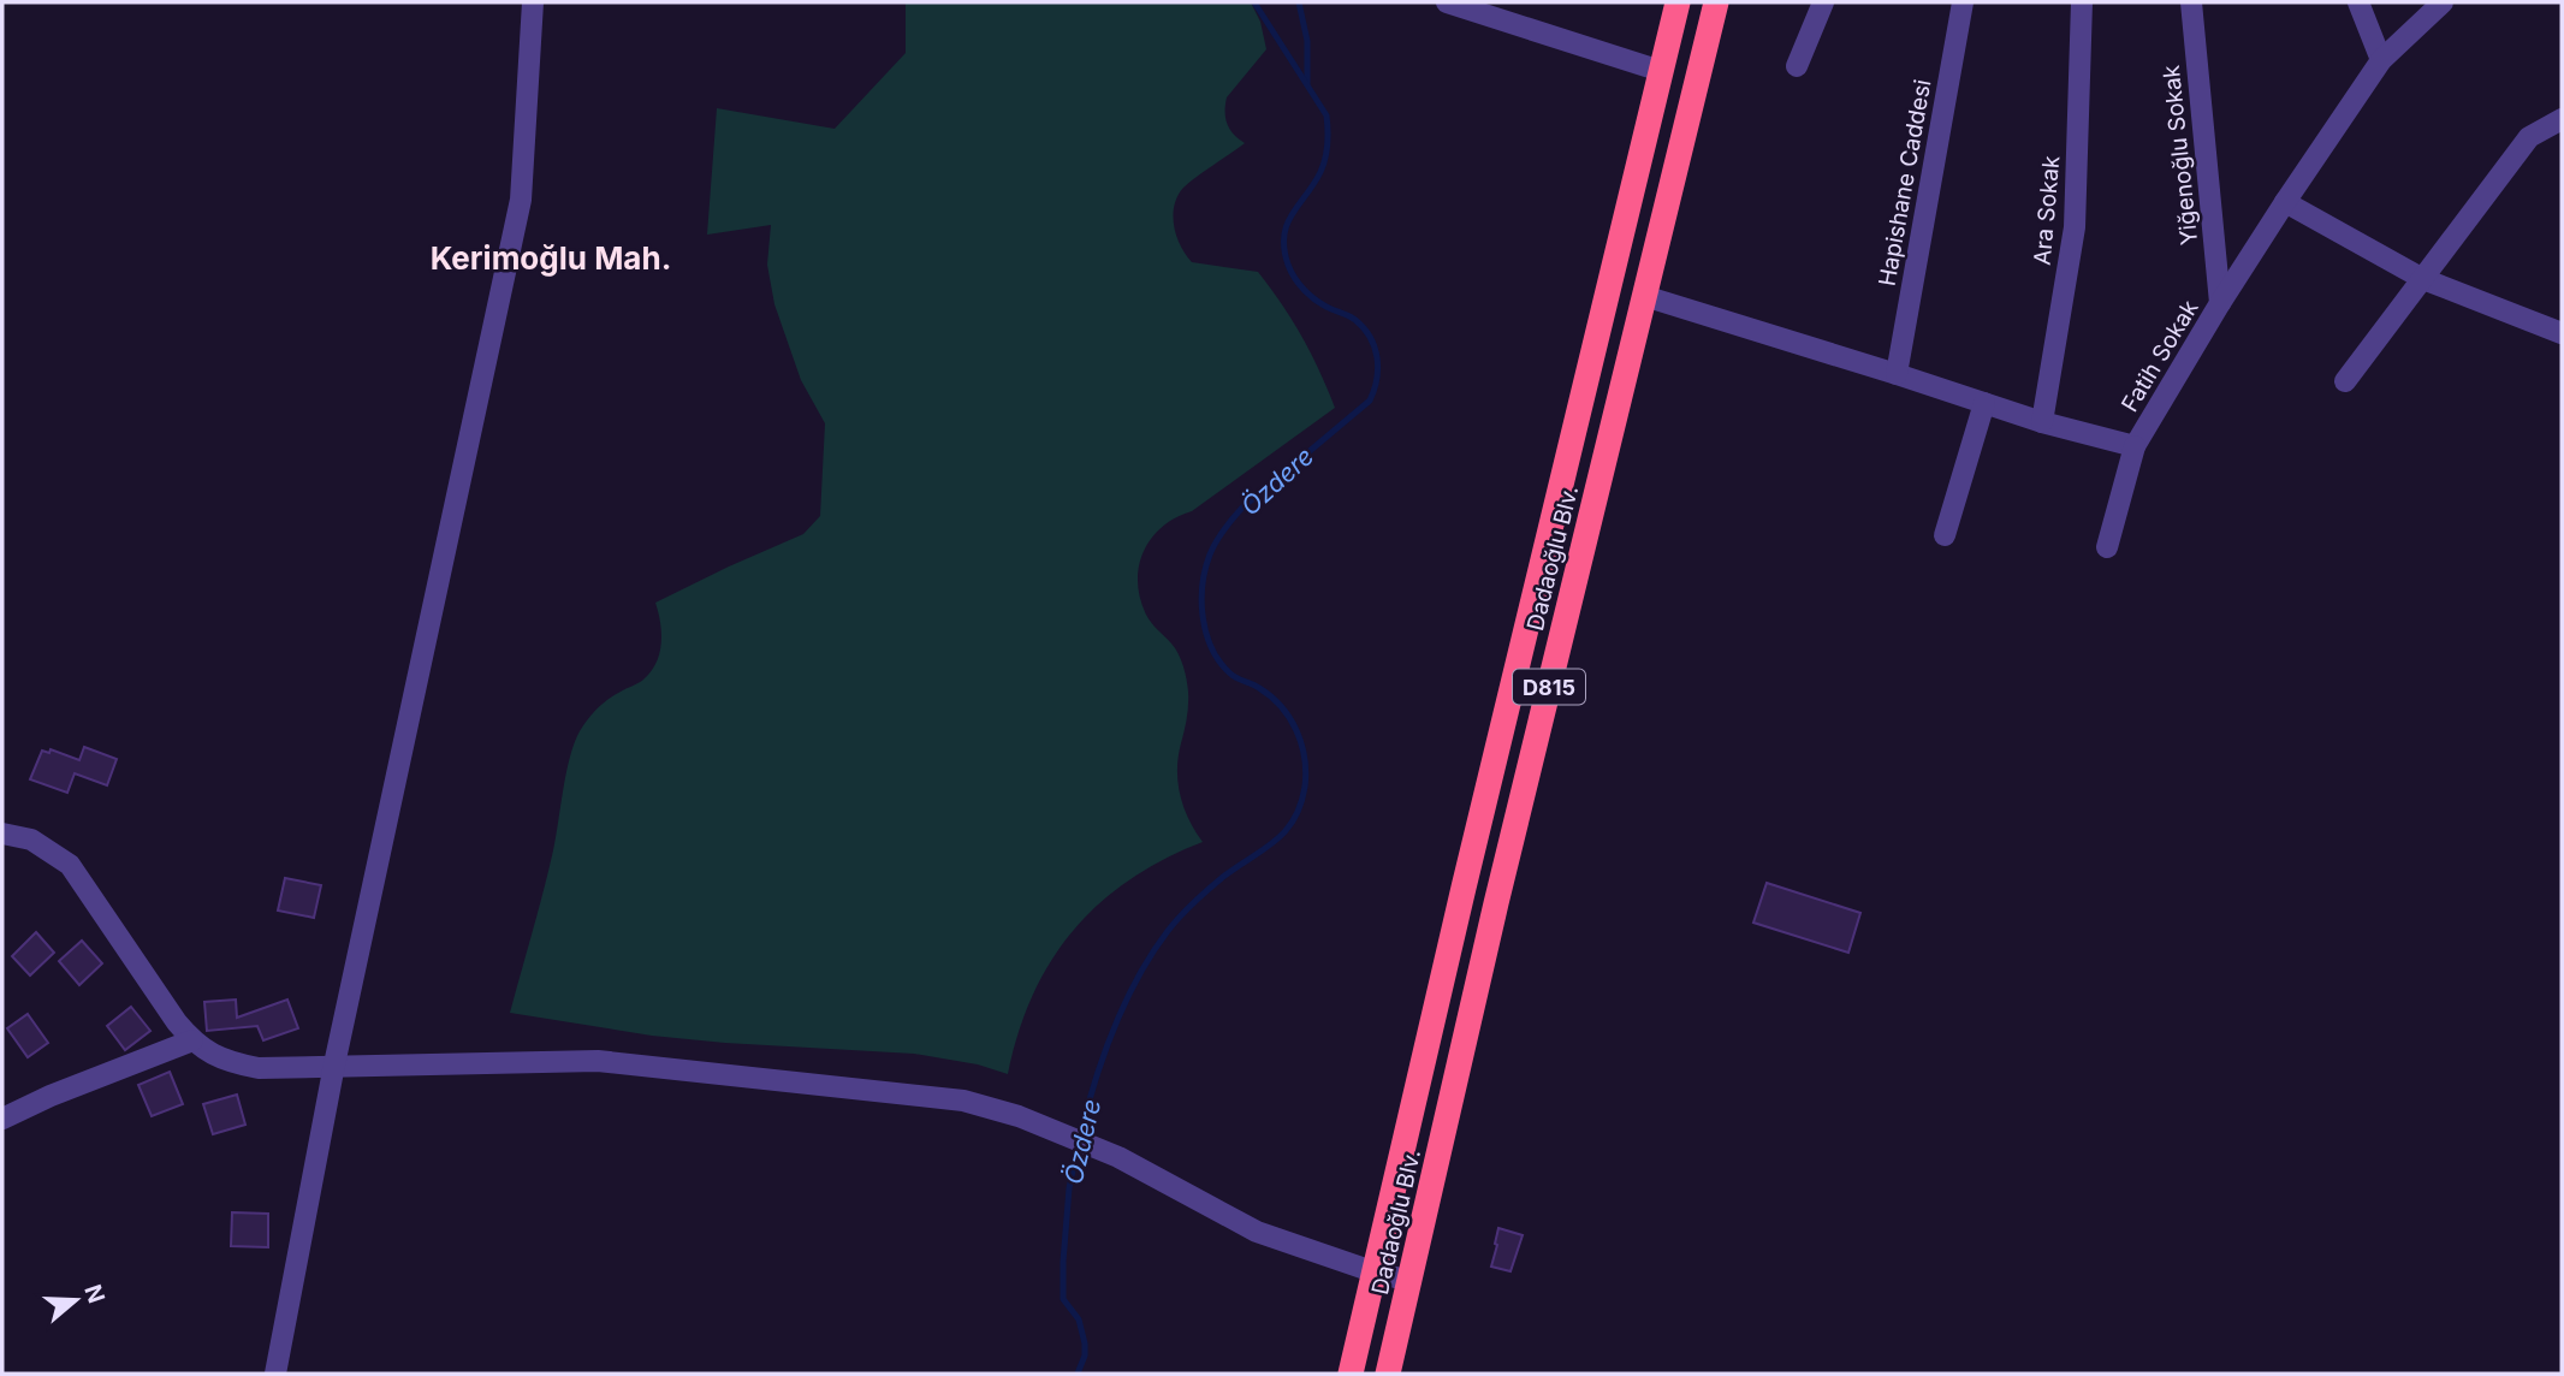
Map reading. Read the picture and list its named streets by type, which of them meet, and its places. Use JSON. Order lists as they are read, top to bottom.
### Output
{
  "streets": {
    "highway": ["Dadaoğlu Blv.", "D815"],
    "street": [
      "Yiğenoğlu Sokak",
      "Hapishane Caddesi",
      "Ara Sokak",
      "Fatih Sokak"
    ]
  },
  "crossings": [
    ["Yiğenoğlu Sokak", "Fatih Sokak"],
    ["Hapishane Caddesi", "Fatih Sokak"],
    ["Ara Sokak", "Fatih Sokak"],
    ["Fatih Sokak", "Dadaoğlu Blv."]
  ],
  "districts": ["Kerimoğlu Mah."],
  "water": ["Özdere"],
  "north": "right"
}
